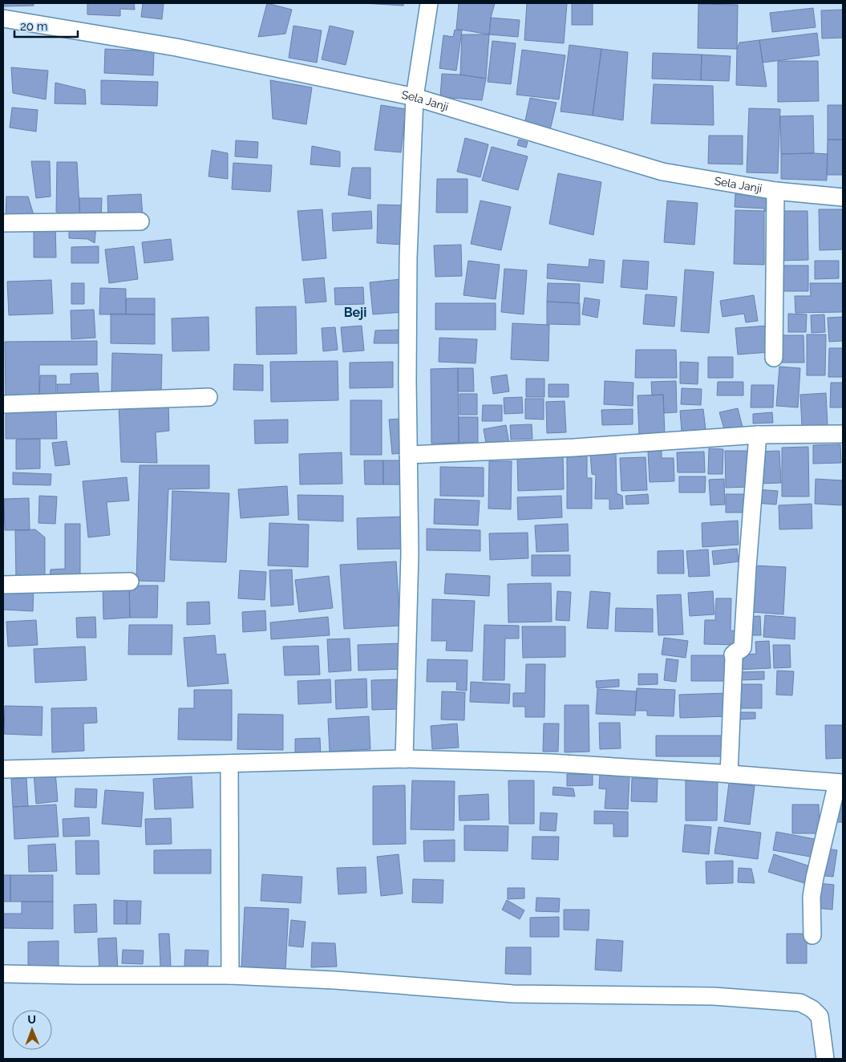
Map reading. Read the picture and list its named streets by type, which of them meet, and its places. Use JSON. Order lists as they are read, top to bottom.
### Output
{
  "streets": {
    "street": ["Sela Janji"]
  },
  "districts": ["Beji"],
  "scale_bar": "20 m",
  "north": "top"
}
